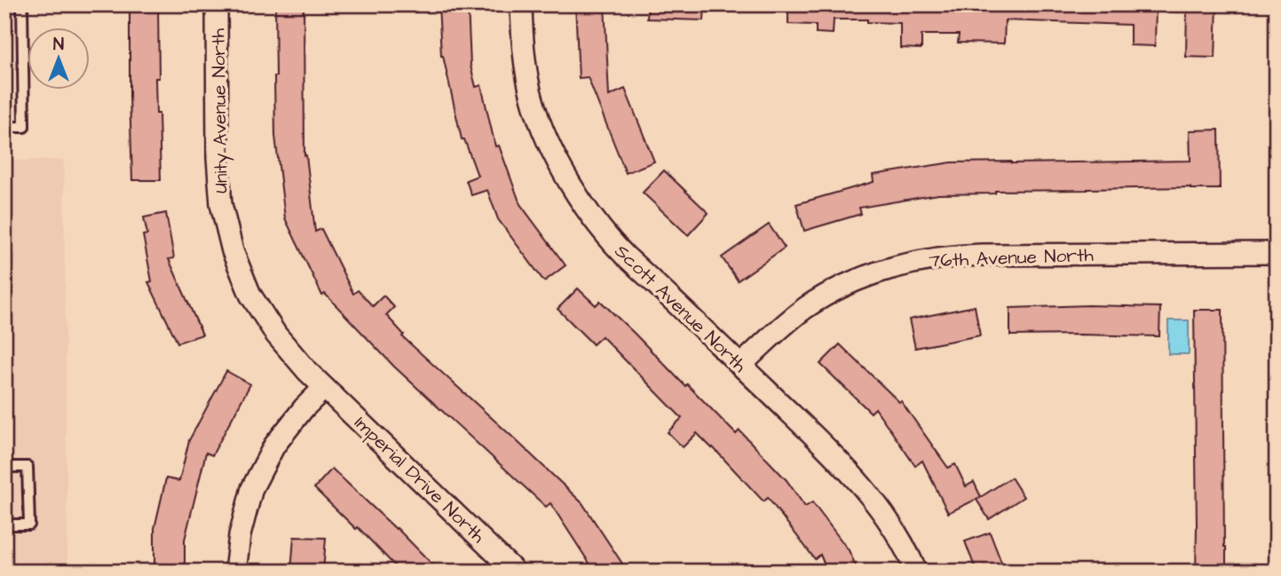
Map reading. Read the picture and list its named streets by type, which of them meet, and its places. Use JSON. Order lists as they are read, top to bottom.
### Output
{
  "streets": {
    "street": [
      "Unity Avenue North",
      "76th Avenue North",
      "Scott Avenue North",
      "Imperial Drive North"
    ]
  },
  "crossings": [
    ["Unity Avenue North", "Imperial Drive North"],
    ["76th Avenue North", "Scott Avenue North"]
  ],
  "north": "top"
}
